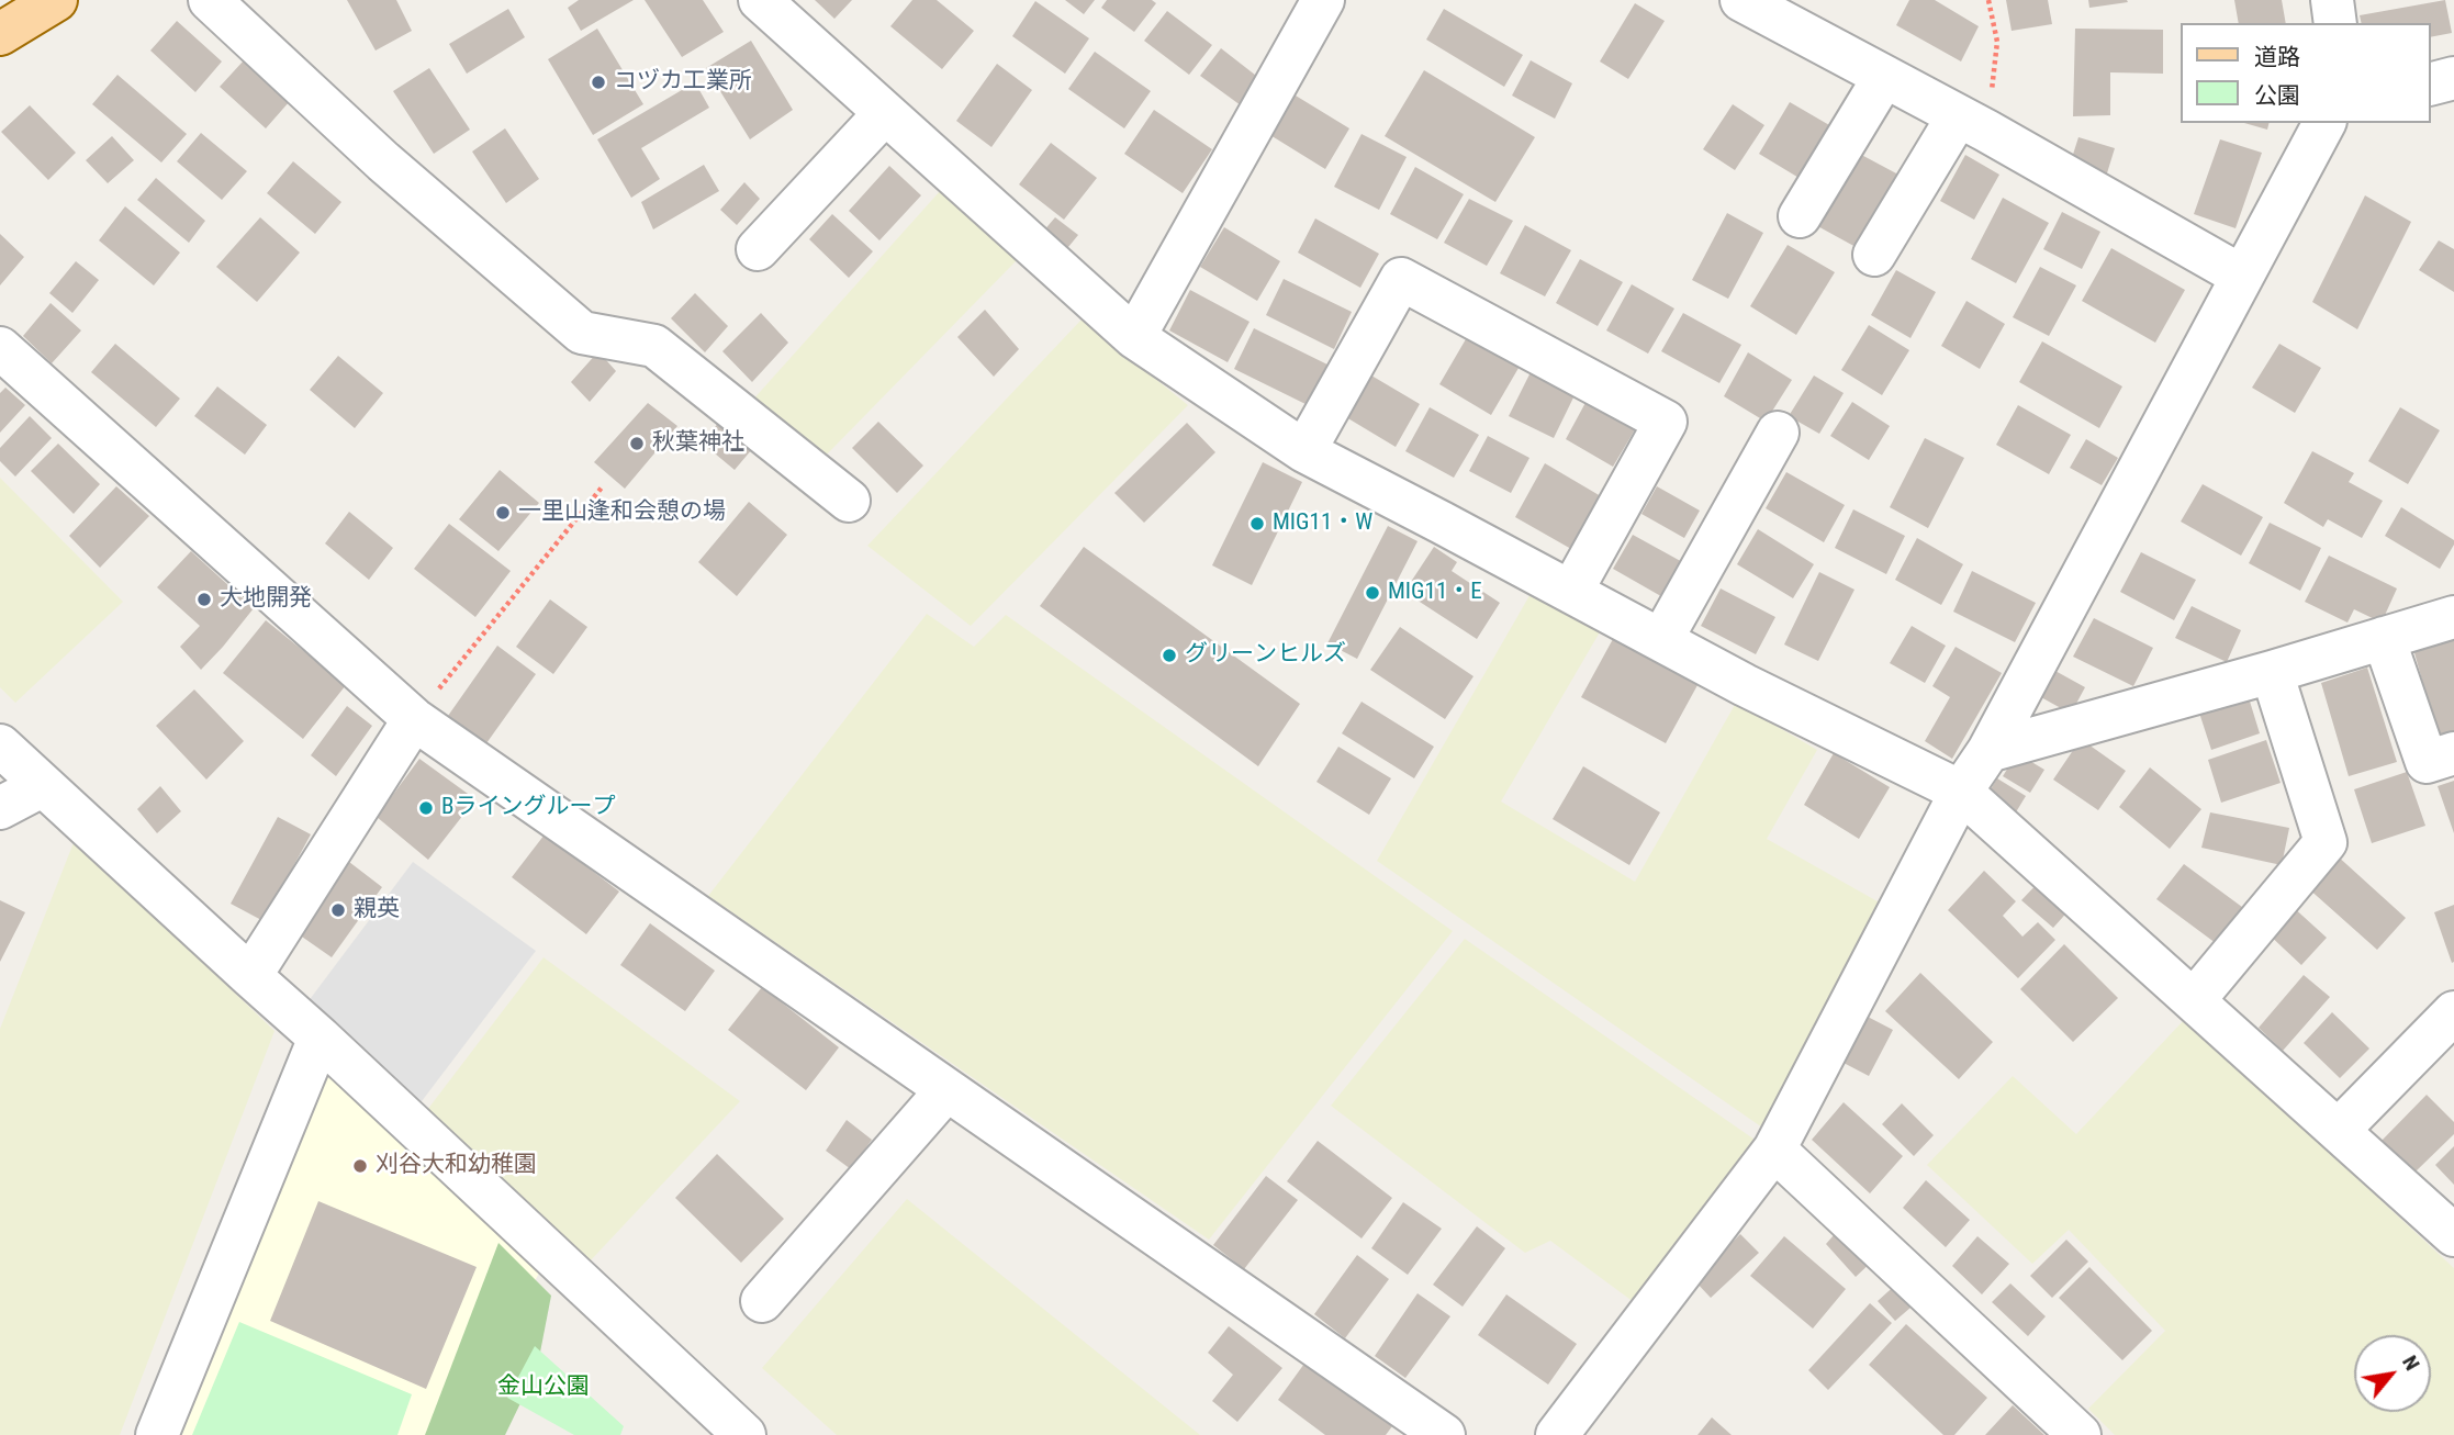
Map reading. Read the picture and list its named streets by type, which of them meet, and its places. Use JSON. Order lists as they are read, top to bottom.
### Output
{
  "parks": ["金山公園"],
  "places": [
    "コヅカ工業所",
    "秋葉神社",
    "一里山逢和会憩の場",
    "MIG11・W",
    "MIG11・E",
    "大地開発",
    "グリーンヒルズ",
    "Bライングループ",
    "親英",
    "刈谷大和幼稚園"
  ],
  "legend": ["道路", "公園"],
  "north": "top right"
}
